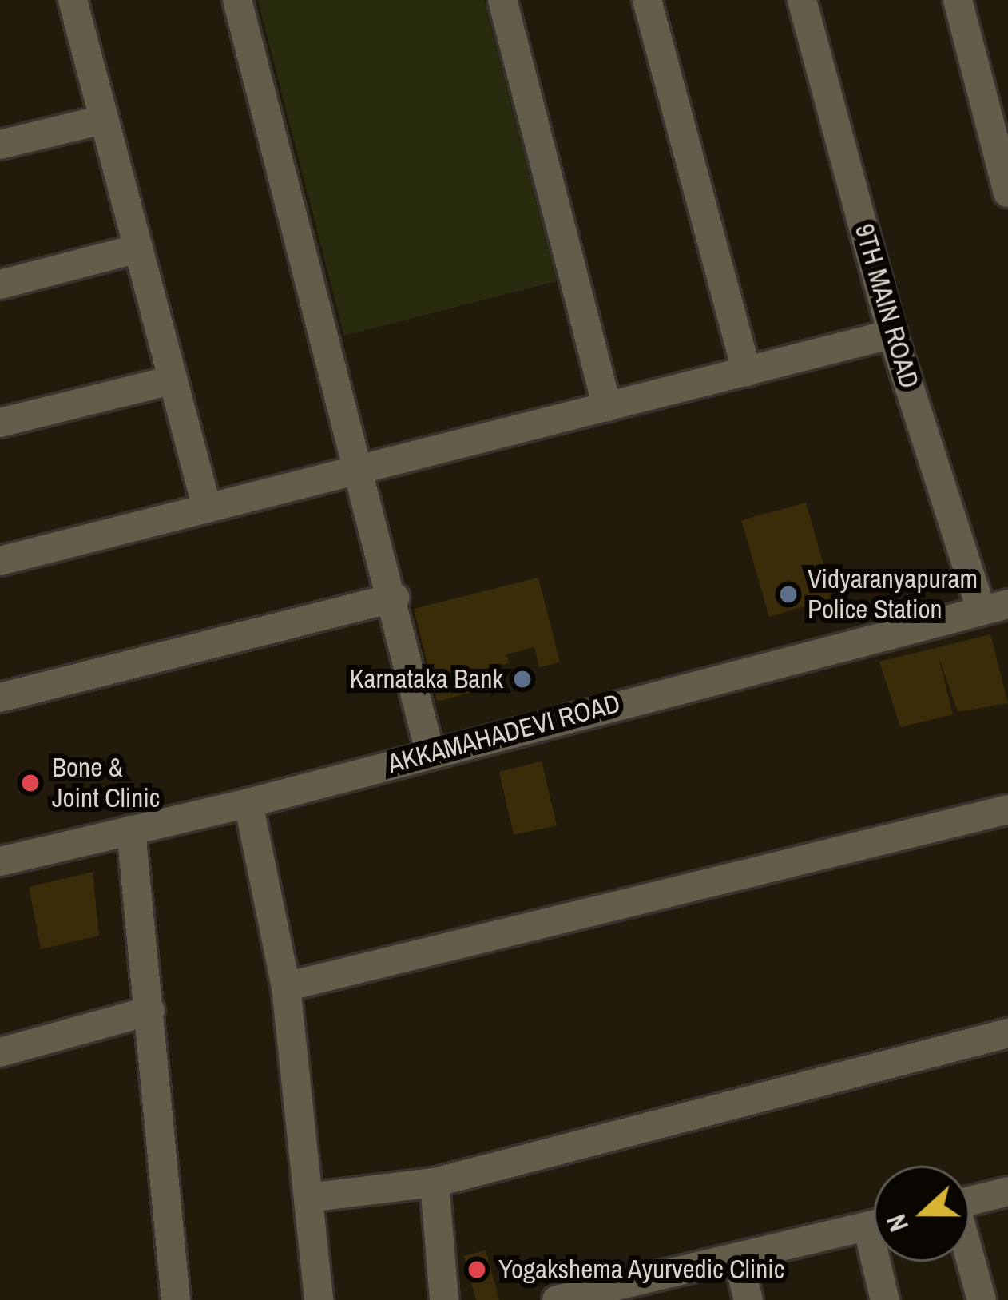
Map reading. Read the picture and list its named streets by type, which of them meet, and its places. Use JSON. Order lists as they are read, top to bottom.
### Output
{
  "streets": {
    "street": ["9TH MAIN ROAD", "AKKAMAHADEVI ROAD"]
  },
  "crossings": [
    ["9TH MAIN ROAD", "AKKAMAHADEVI ROAD"]
  ],
  "places": [
    "Vidyaranyapuram Police Station",
    "Karnataka Bank",
    "Bone & Joint Clinic",
    "Yogakshema Ayurvedic Clinic"
  ],
  "north": "left"
}
